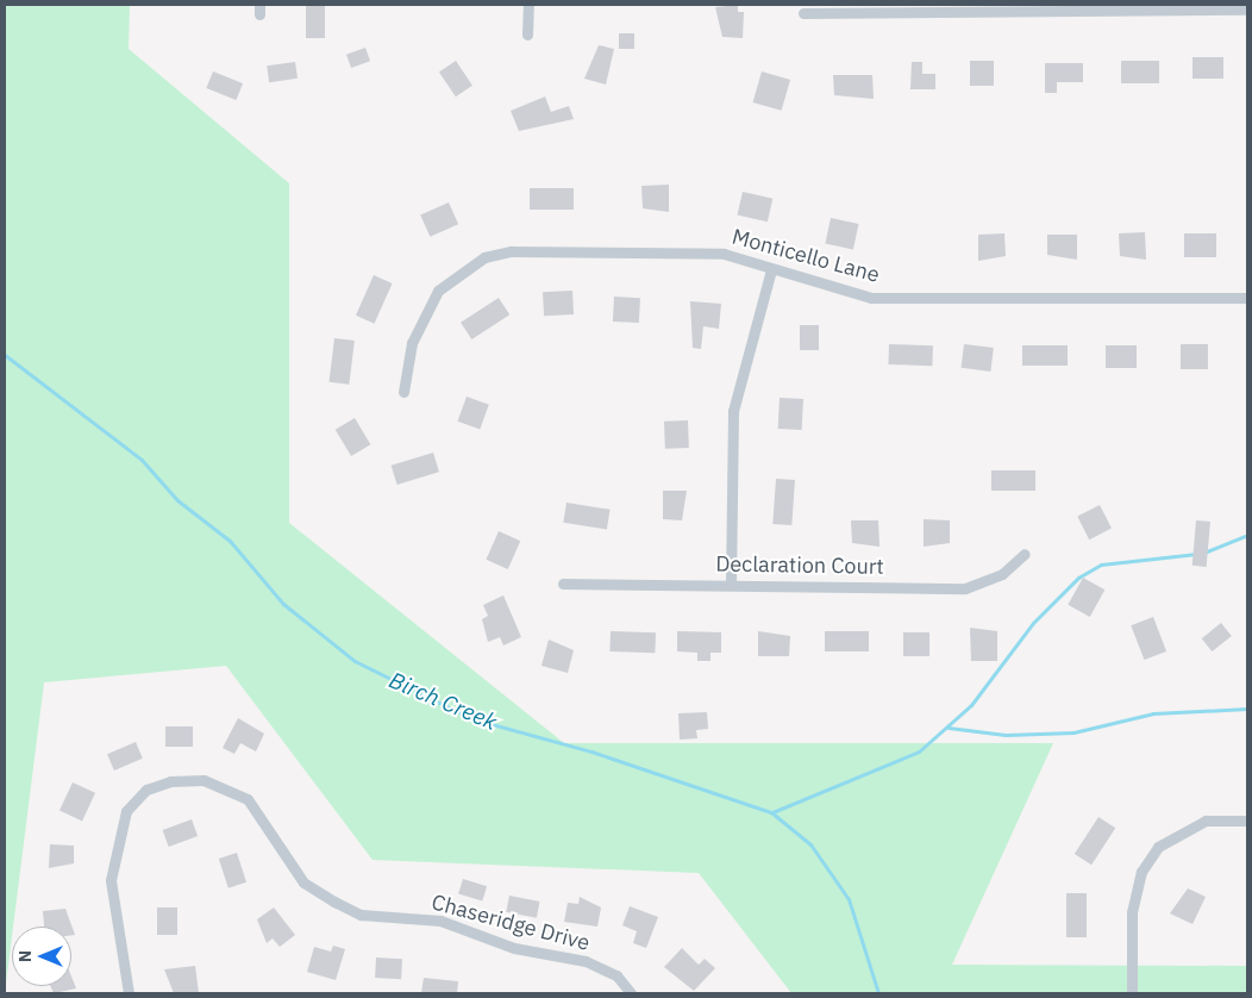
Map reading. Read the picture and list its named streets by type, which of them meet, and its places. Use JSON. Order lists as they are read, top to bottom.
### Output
{
  "streets": {
    "street": ["Monticello Lane", "Declaration Court", "Chaseridge Drive"]
  },
  "water": ["Birch Creek"],
  "north": "left"
}
